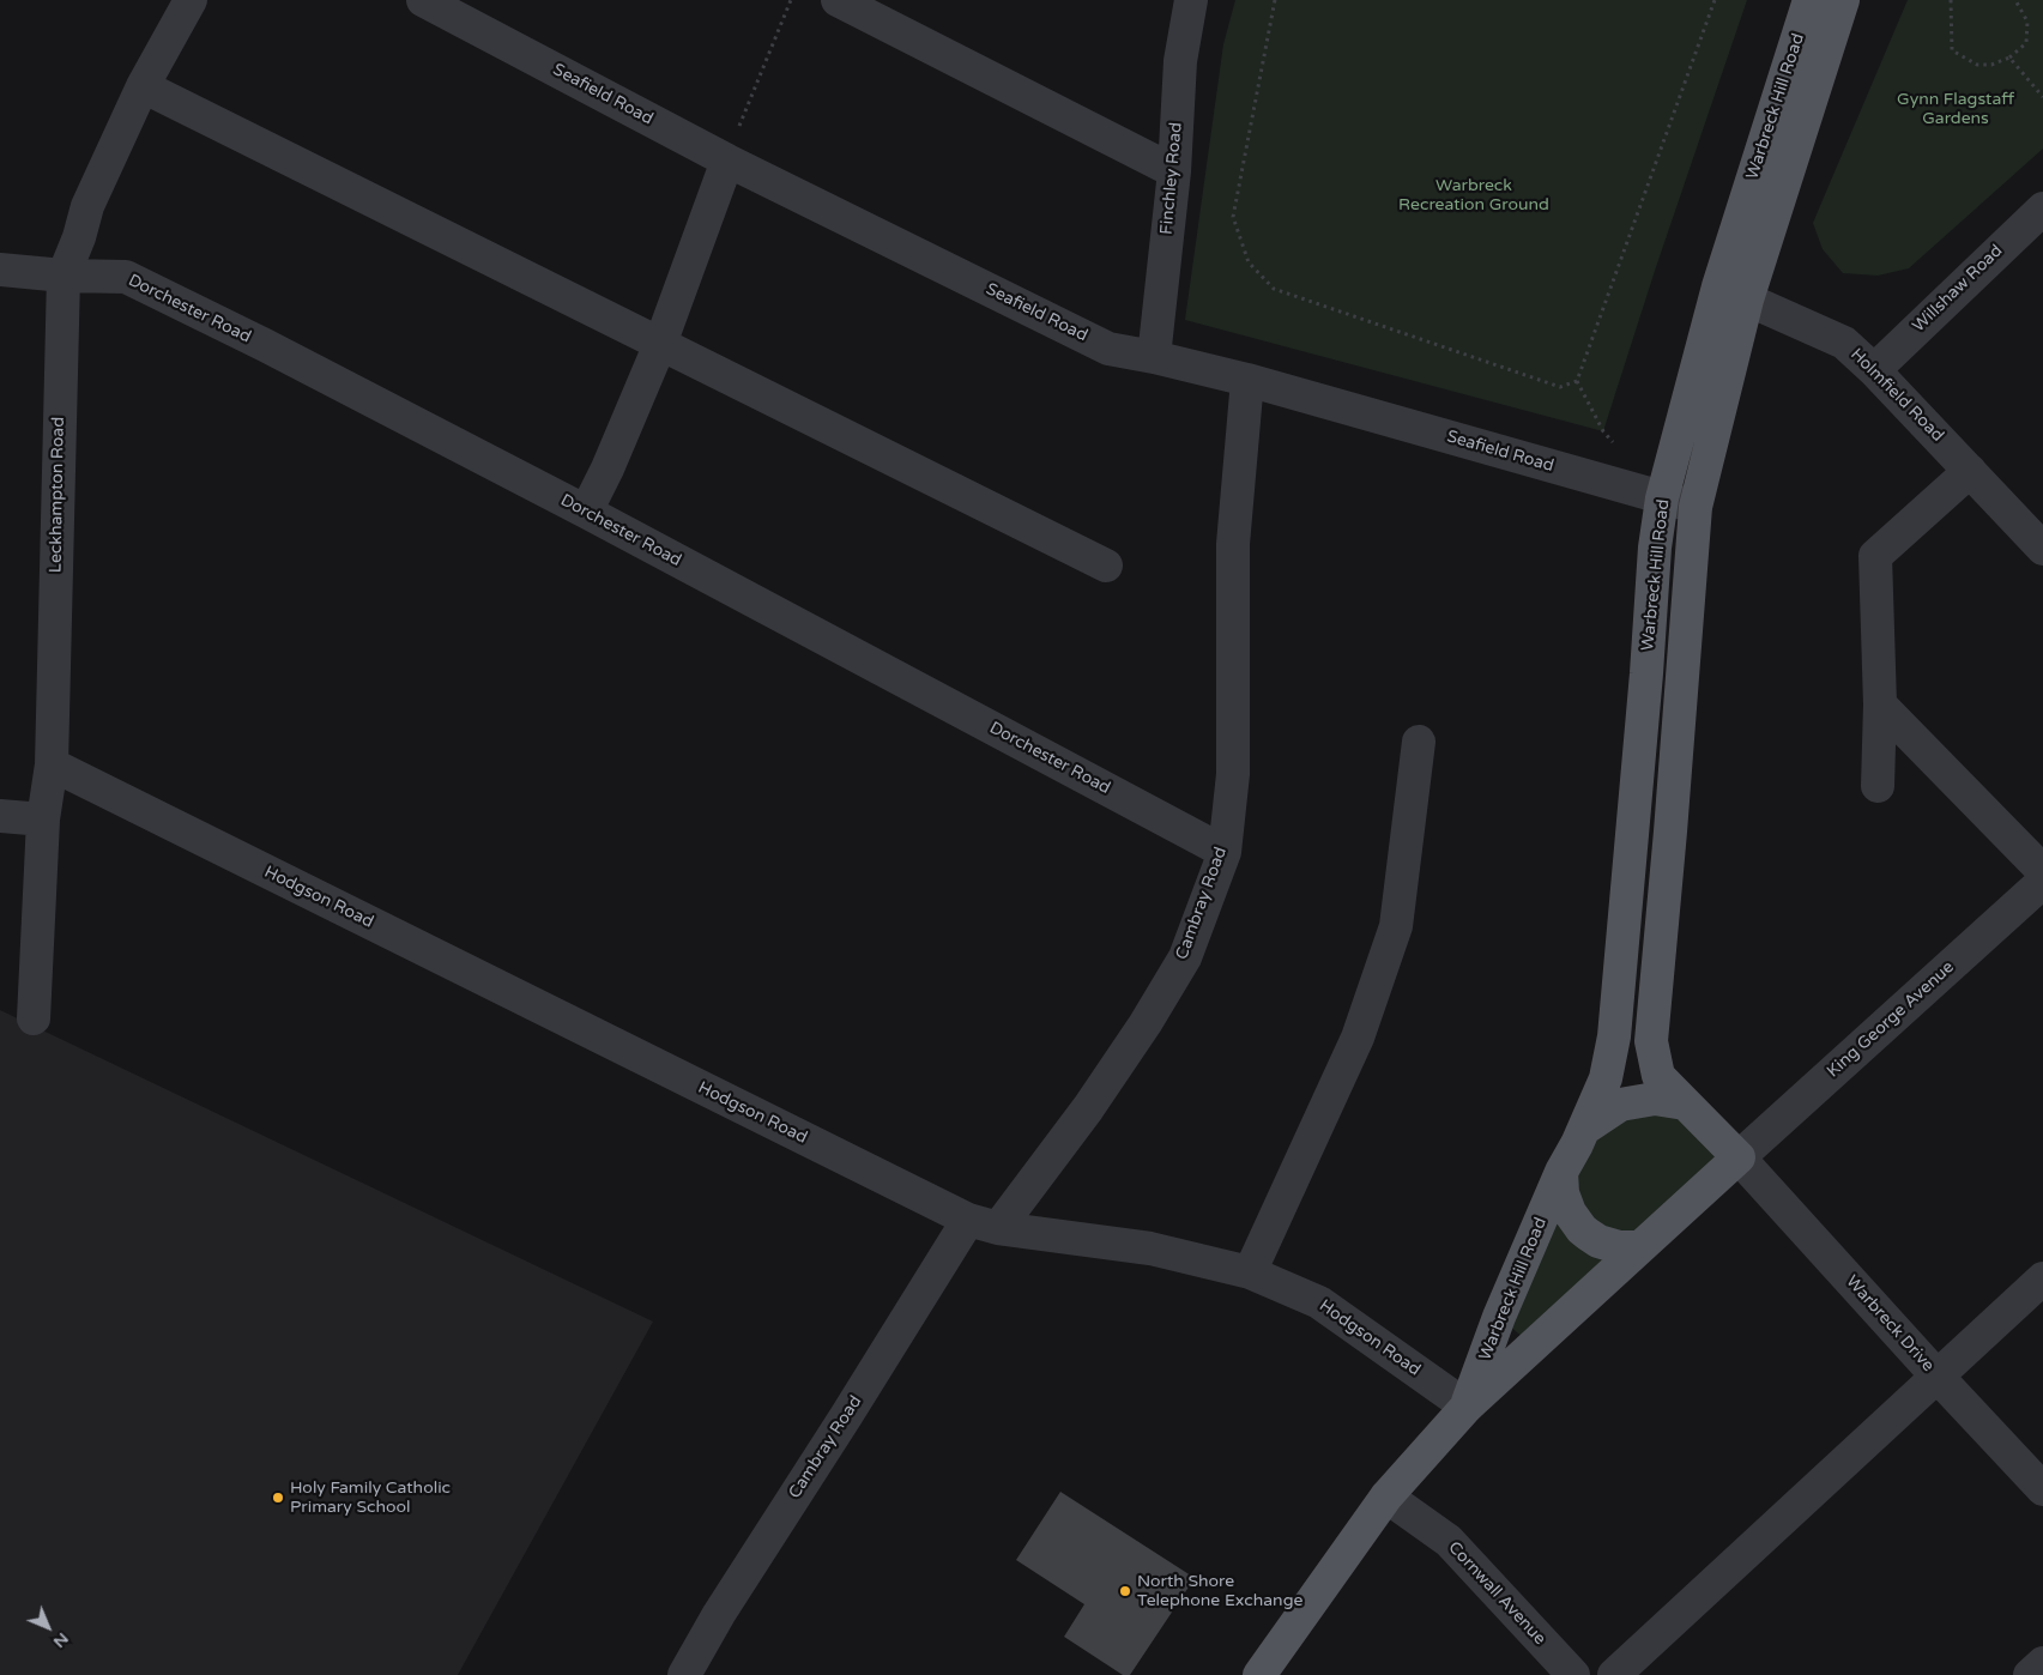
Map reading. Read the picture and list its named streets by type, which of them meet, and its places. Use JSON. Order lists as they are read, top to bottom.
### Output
{
  "streets": {
    "main road": ["Warbreck Hill Road"],
    "street": [
      "Seafield Road",
      "Finchley Road",
      "Willshaw Road",
      "Dorchester Road",
      "Holmfield Road",
      "Leckhampton Road",
      "Hodgson Road",
      "Cambray Road",
      "King George Avenue",
      "Warbreck Drive",
      "Cornwall Avenue"
    ]
  },
  "crossings": [
    ["Seafield Road", "Warbreck Hill Road"],
    ["Seafield Road", "Finchley Road"],
    ["Seafield Road", "Cambray Road"],
    ["Warbreck Hill Road", "Holmfield Road"],
    ["Warbreck Hill Road", "Hodgson Road"],
    ["Warbreck Hill Road", "King George Avenue"],
    ["Warbreck Hill Road", "Warbreck Drive"],
    ["Warbreck Hill Road", "Cornwall Avenue"],
    ["Willshaw Road", "Holmfield Road"],
    ["Dorchester Road", "Leckhampton Road"],
    ["Dorchester Road", "Cambray Road"],
    ["Leckhampton Road", "Hodgson Road"],
    ["Hodgson Road", "Cambray Road"],
    ["King George Avenue", "Warbreck Drive"]
  ],
  "parks": ["Gynn Flagstaff Gardens", "Warbreck Recreation Ground"],
  "places": ["Holy Family Catholic Primary School", "North Shore Telephone Exchange"],
  "north": "bottom right"
}
